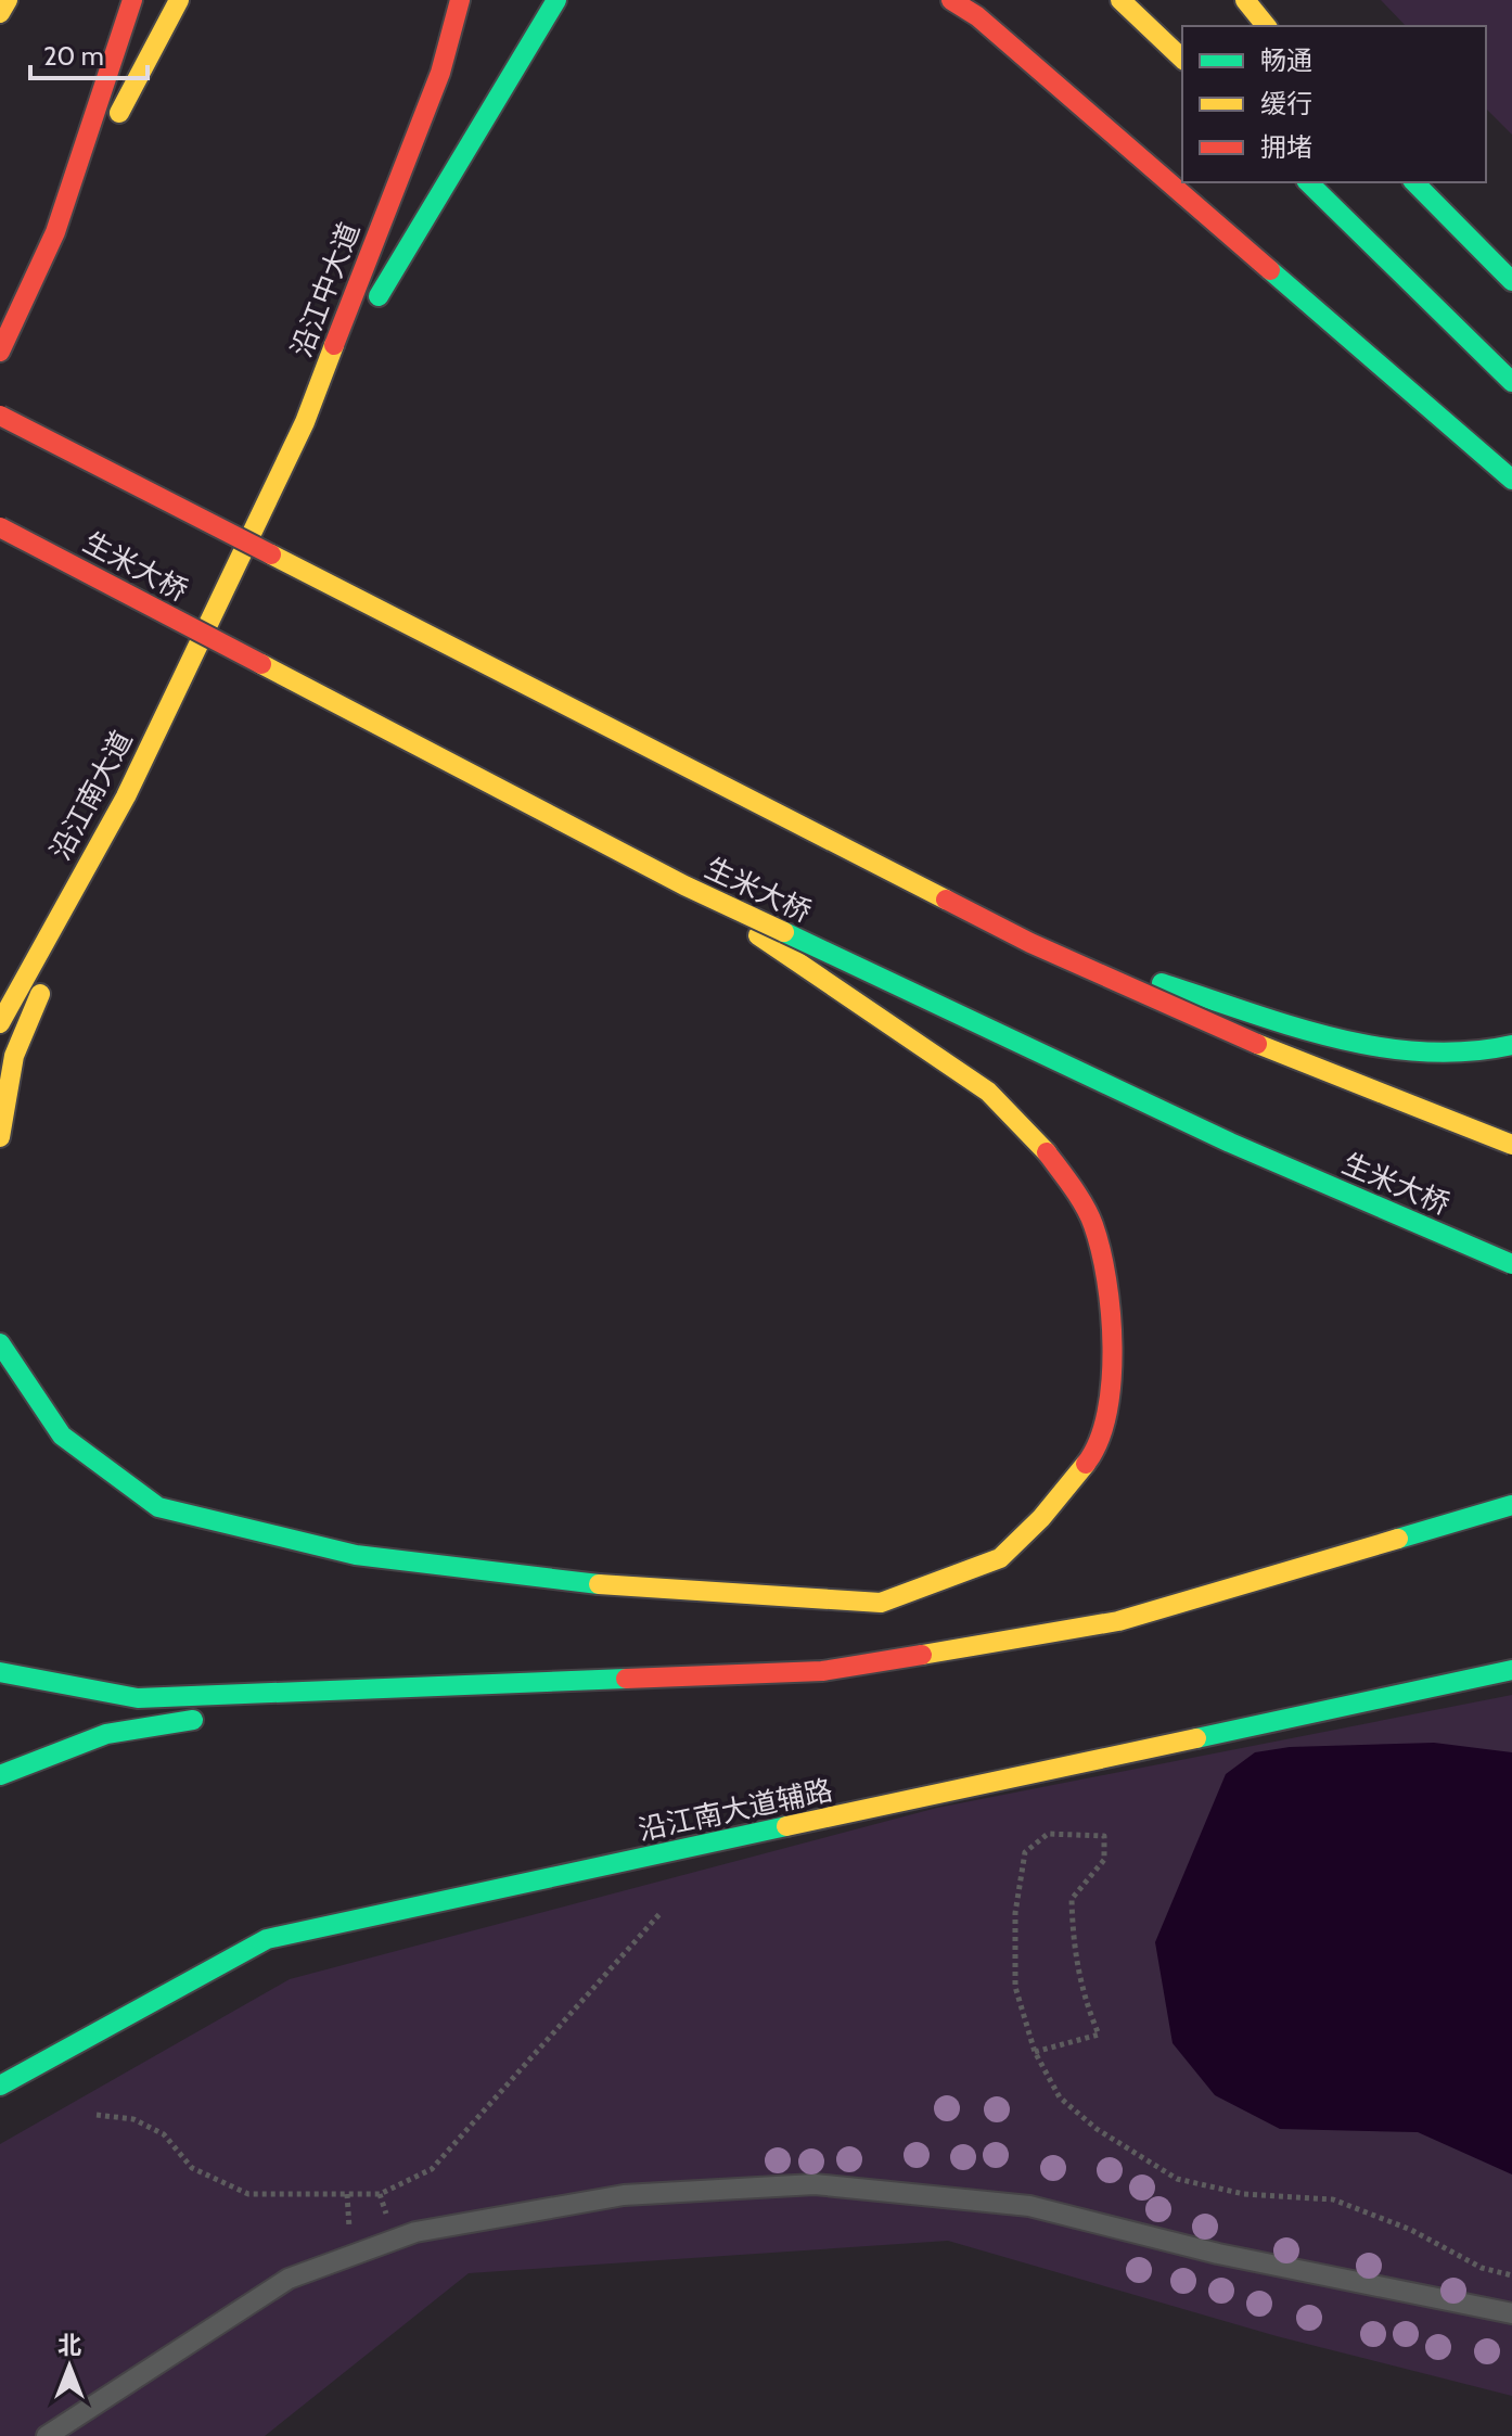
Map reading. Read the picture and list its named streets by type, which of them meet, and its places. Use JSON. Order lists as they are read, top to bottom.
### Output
{
  "streets": {
    "main road": [
      "沿江中大道",
      "生米大桥",
      "沿江南大道",
      "沿江南大道辅路"
    ]
  },
  "crossings": [
    ["沿江中大道", "沿江南大道"]
  ],
  "legend": ["畅通", "缓行", "拥堵"],
  "scale_bar": "20 m",
  "north": "top"
}
